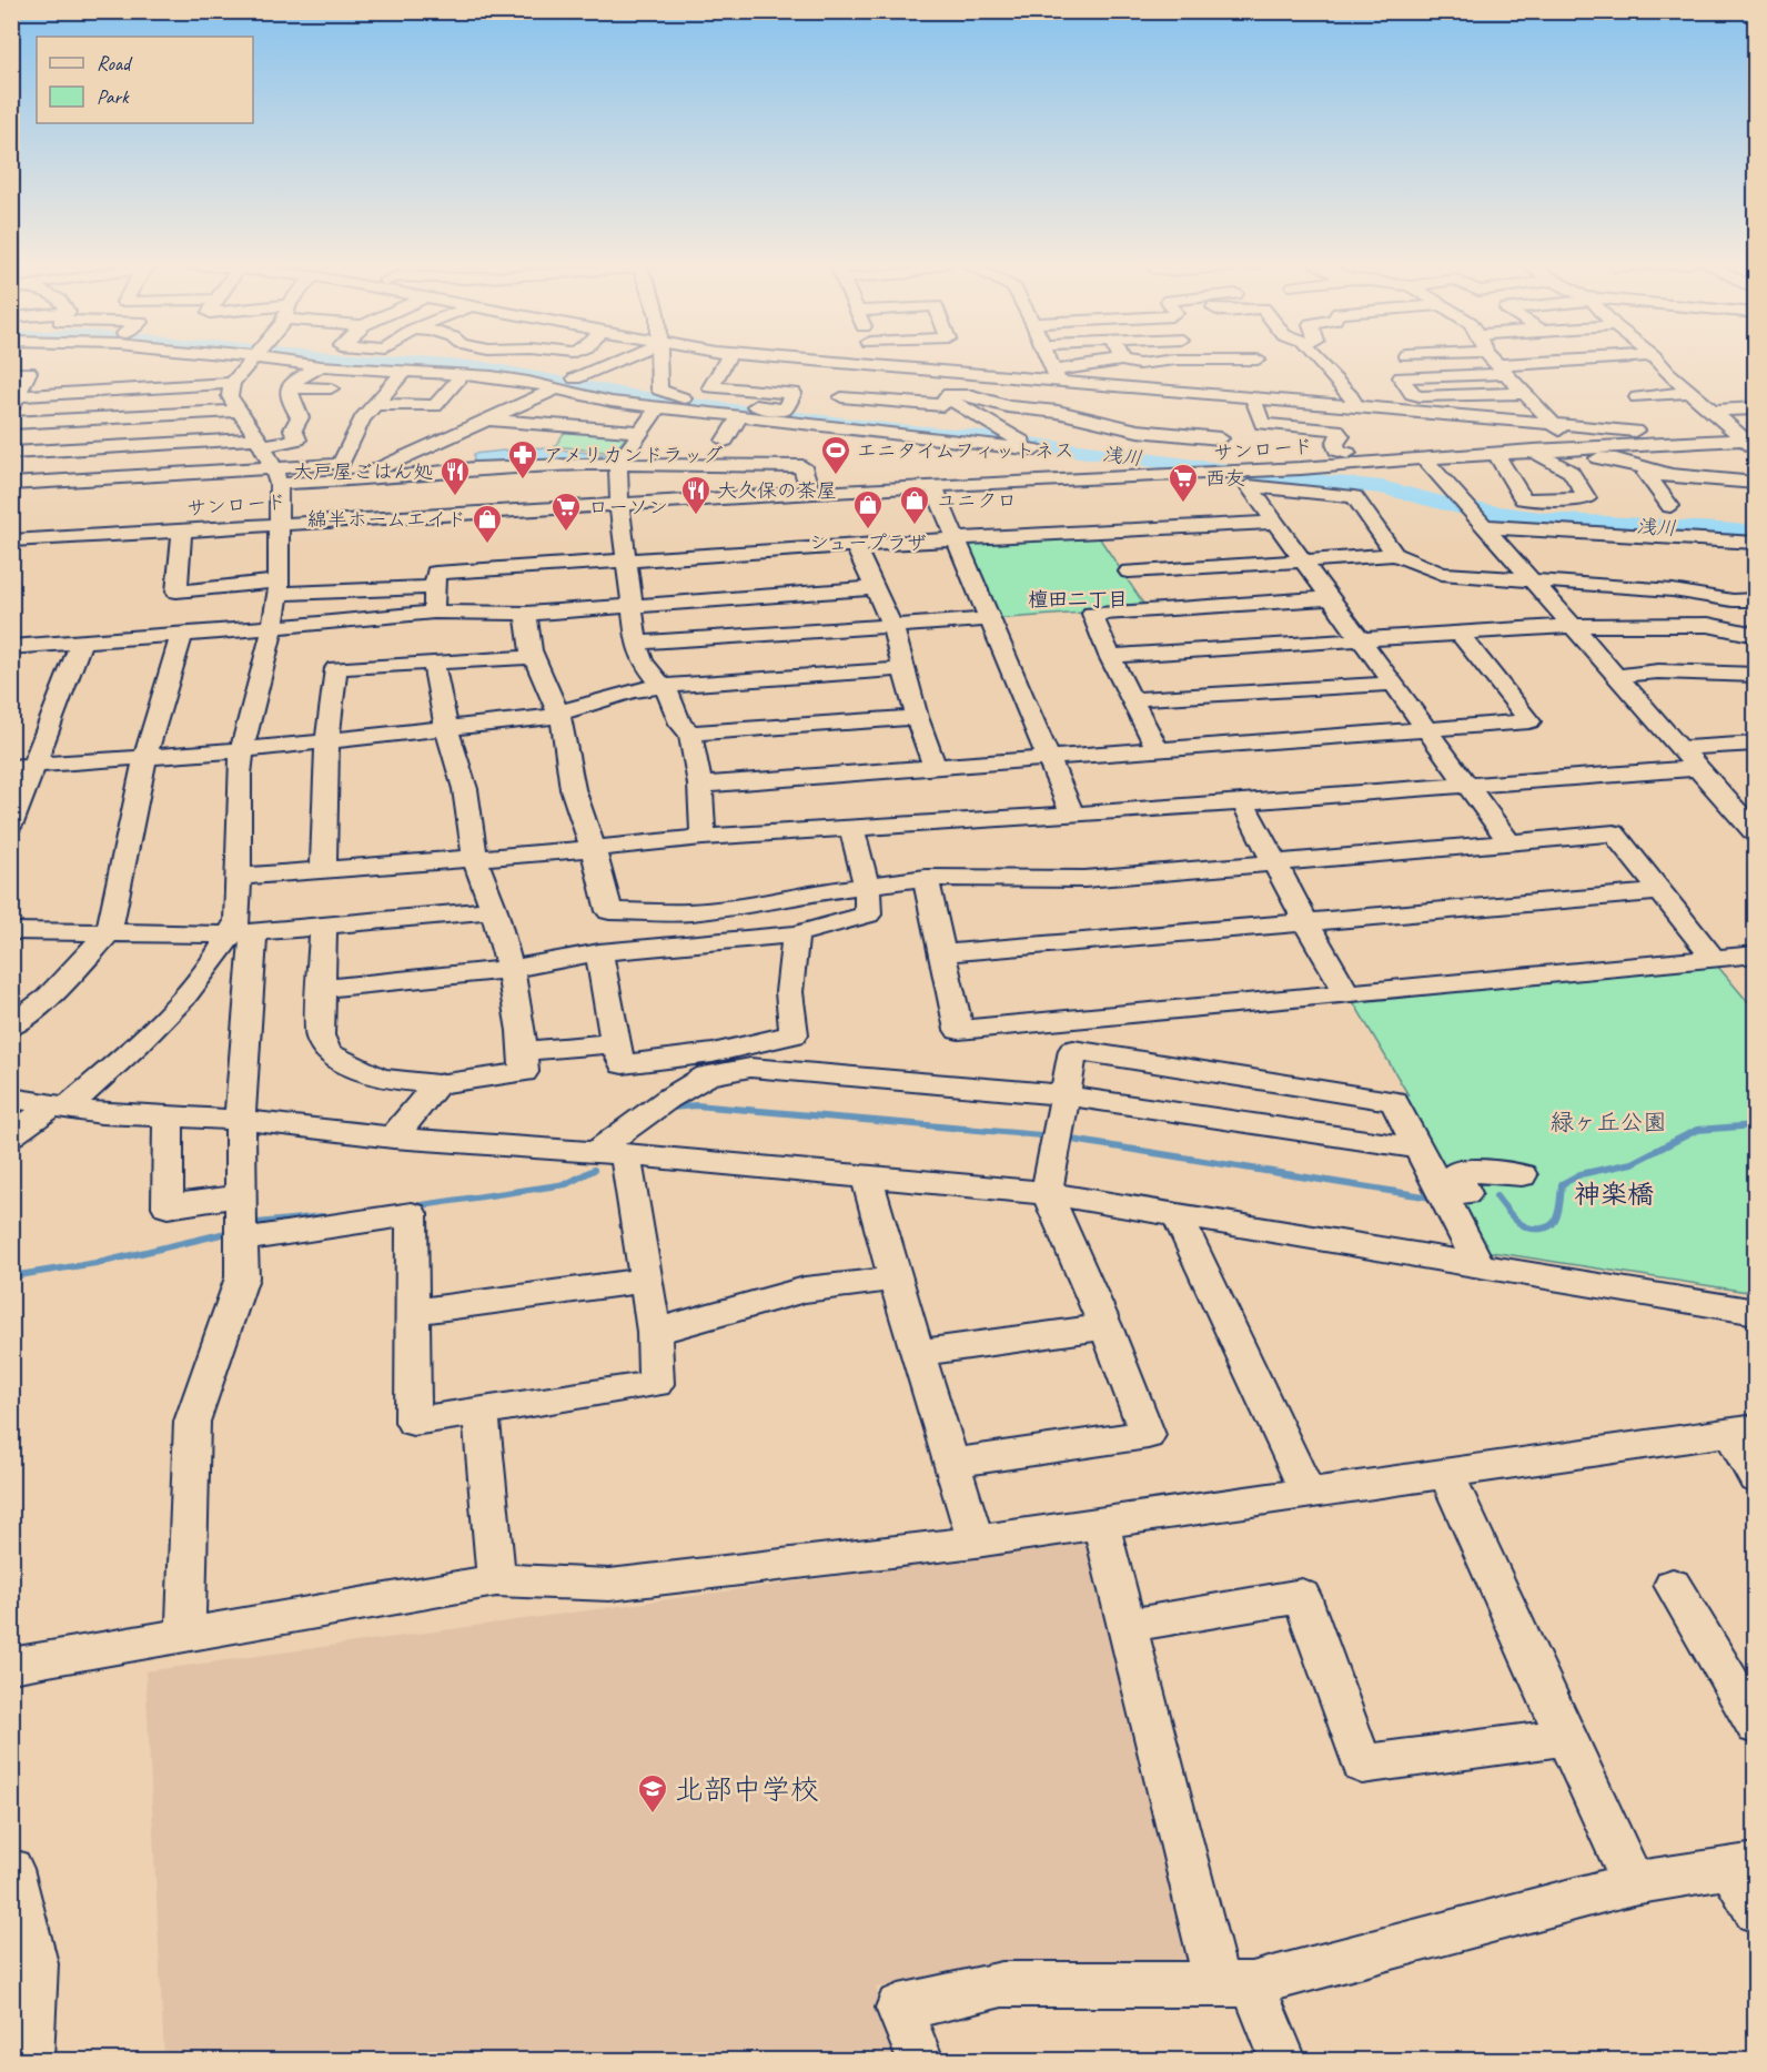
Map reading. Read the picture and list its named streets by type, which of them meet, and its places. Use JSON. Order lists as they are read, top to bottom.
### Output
{
  "streets": {
    "street": ["サンロード"]
  },
  "districts": ["檀田二丁目", "神楽橋"],
  "water": ["浅川"],
  "parks": ["緑ヶ丘公園"],
  "places": {
    "sports": ["エニタイムフィットネス"],
    "pharmacy": ["アメリカンドラッグ"],
    "restaurant": ["大戸屋ごはん処", "大久保の茶屋"],
    "supermarket": ["西友", "ローソン"],
    "shop": ["ユニクロ", "シュープラザ", "綿半ホームエイド"],
    "school or university": ["北部中学校"]
  },
  "legend": ["Road", "Park"]
}
